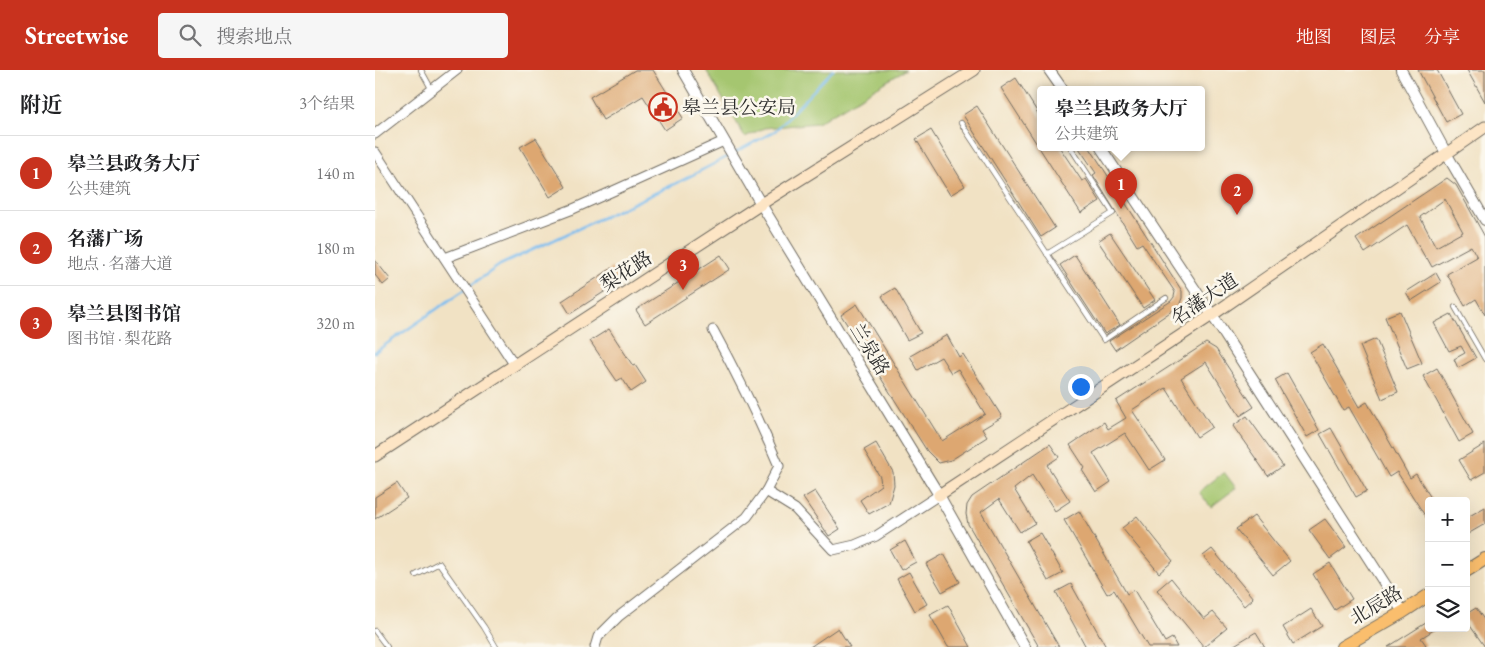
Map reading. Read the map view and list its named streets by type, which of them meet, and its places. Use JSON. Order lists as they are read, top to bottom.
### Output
{
  "streets": {
    "main road": ["梨花路", "名藩大道", "北辰路"],
    "street": ["兰泉路"]
  },
  "crossings": [
    ["梨花路", "兰泉路"],
    ["名藩大道", "兰泉路"]
  ],
  "places": {
    "public building": ["皋兰县公安局"]
  },
  "page": {
    "header": "Streetwise",
    "search": "搜索地点",
    "nav": ["地图", "图层", "分享"],
    "heading": ["附近", "3个结果"],
    "popup": ["皋兰县政务大厅", "公共建筑"],
    "list": [
      {
        "mark": "1",
        "name": "皋兰县政务大厅",
        "note": "公共建筑",
        "value": "140 m"
      },
      {
        "mark": "2",
        "name": "名藩广场",
        "note": "地点 · 名藩大道",
        "value": "180 m"
      },
      {
        "mark": "3",
        "name": "皋兰县图书馆",
        "note": "图书馆 · 梨花路",
        "value": "320 m"
      }
    ],
    "pins": ["1", "2", "3"],
    "map_buttons": ["+", "−"]
  }
}
